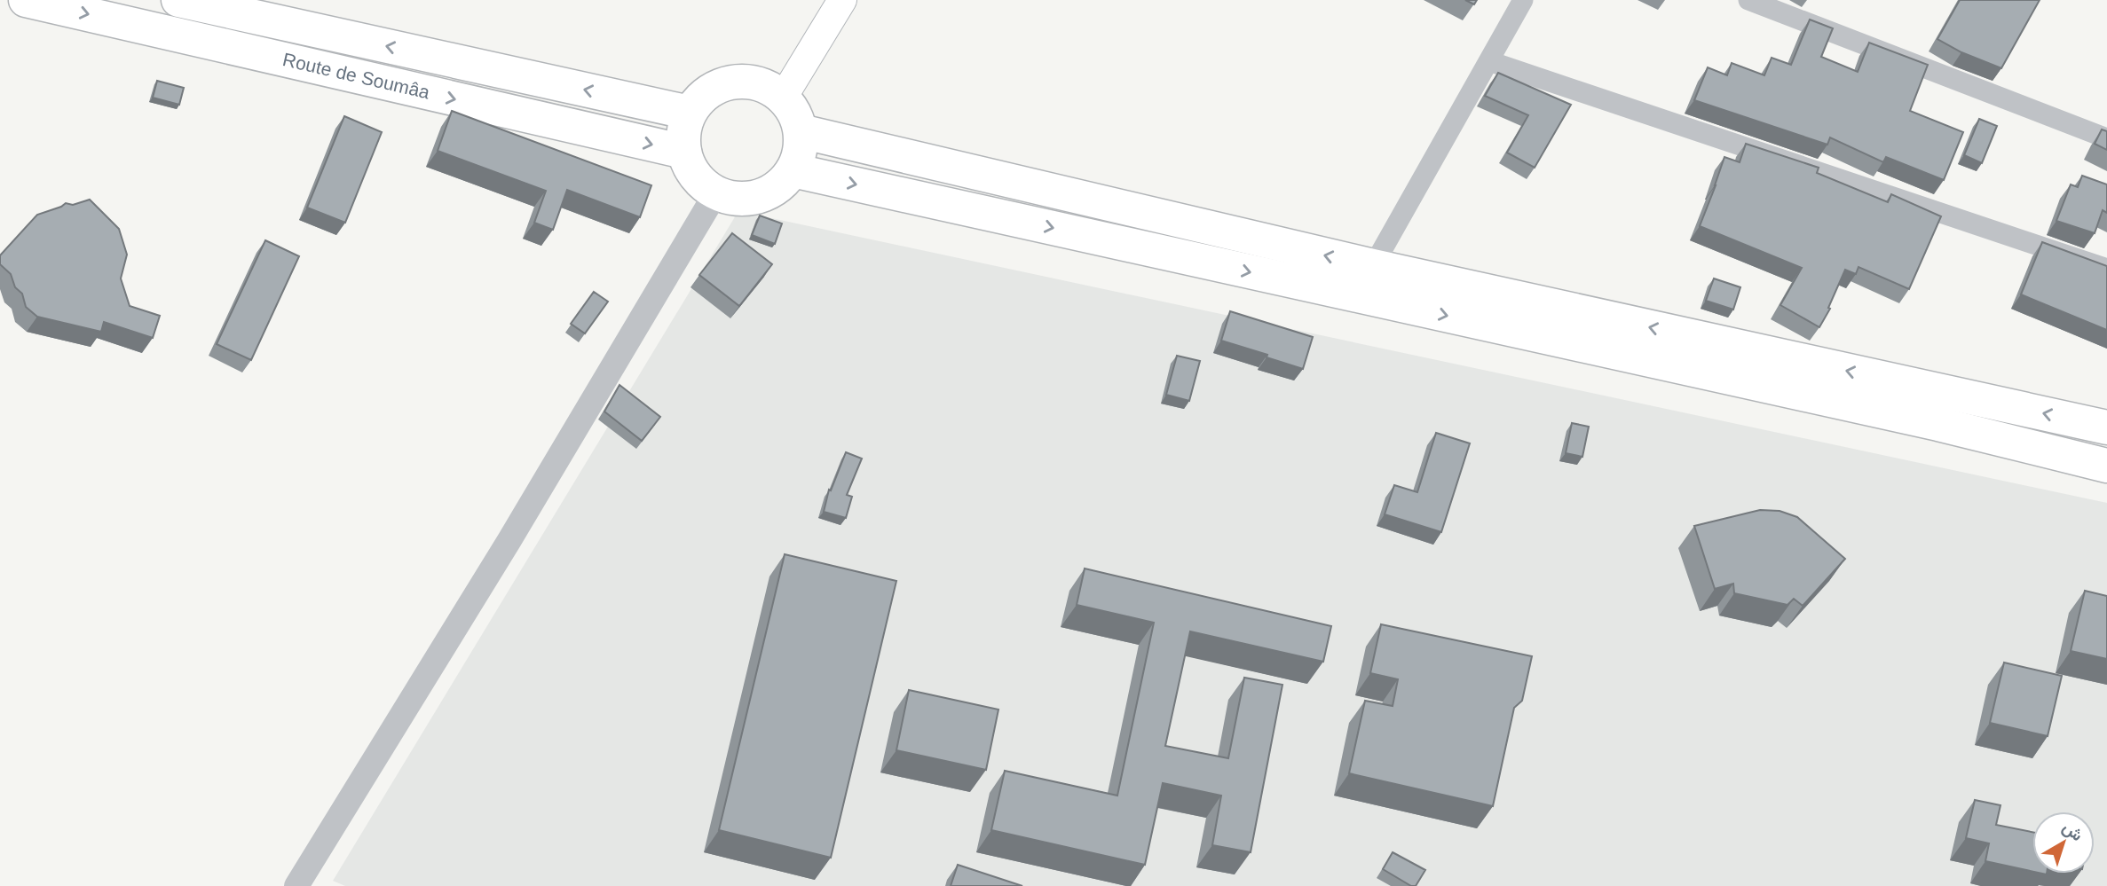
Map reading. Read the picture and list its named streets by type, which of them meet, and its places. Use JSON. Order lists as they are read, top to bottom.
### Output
{
  "streets": {
    "highway": ["Route de Soumâa"]
  },
  "north": "top right"
}
